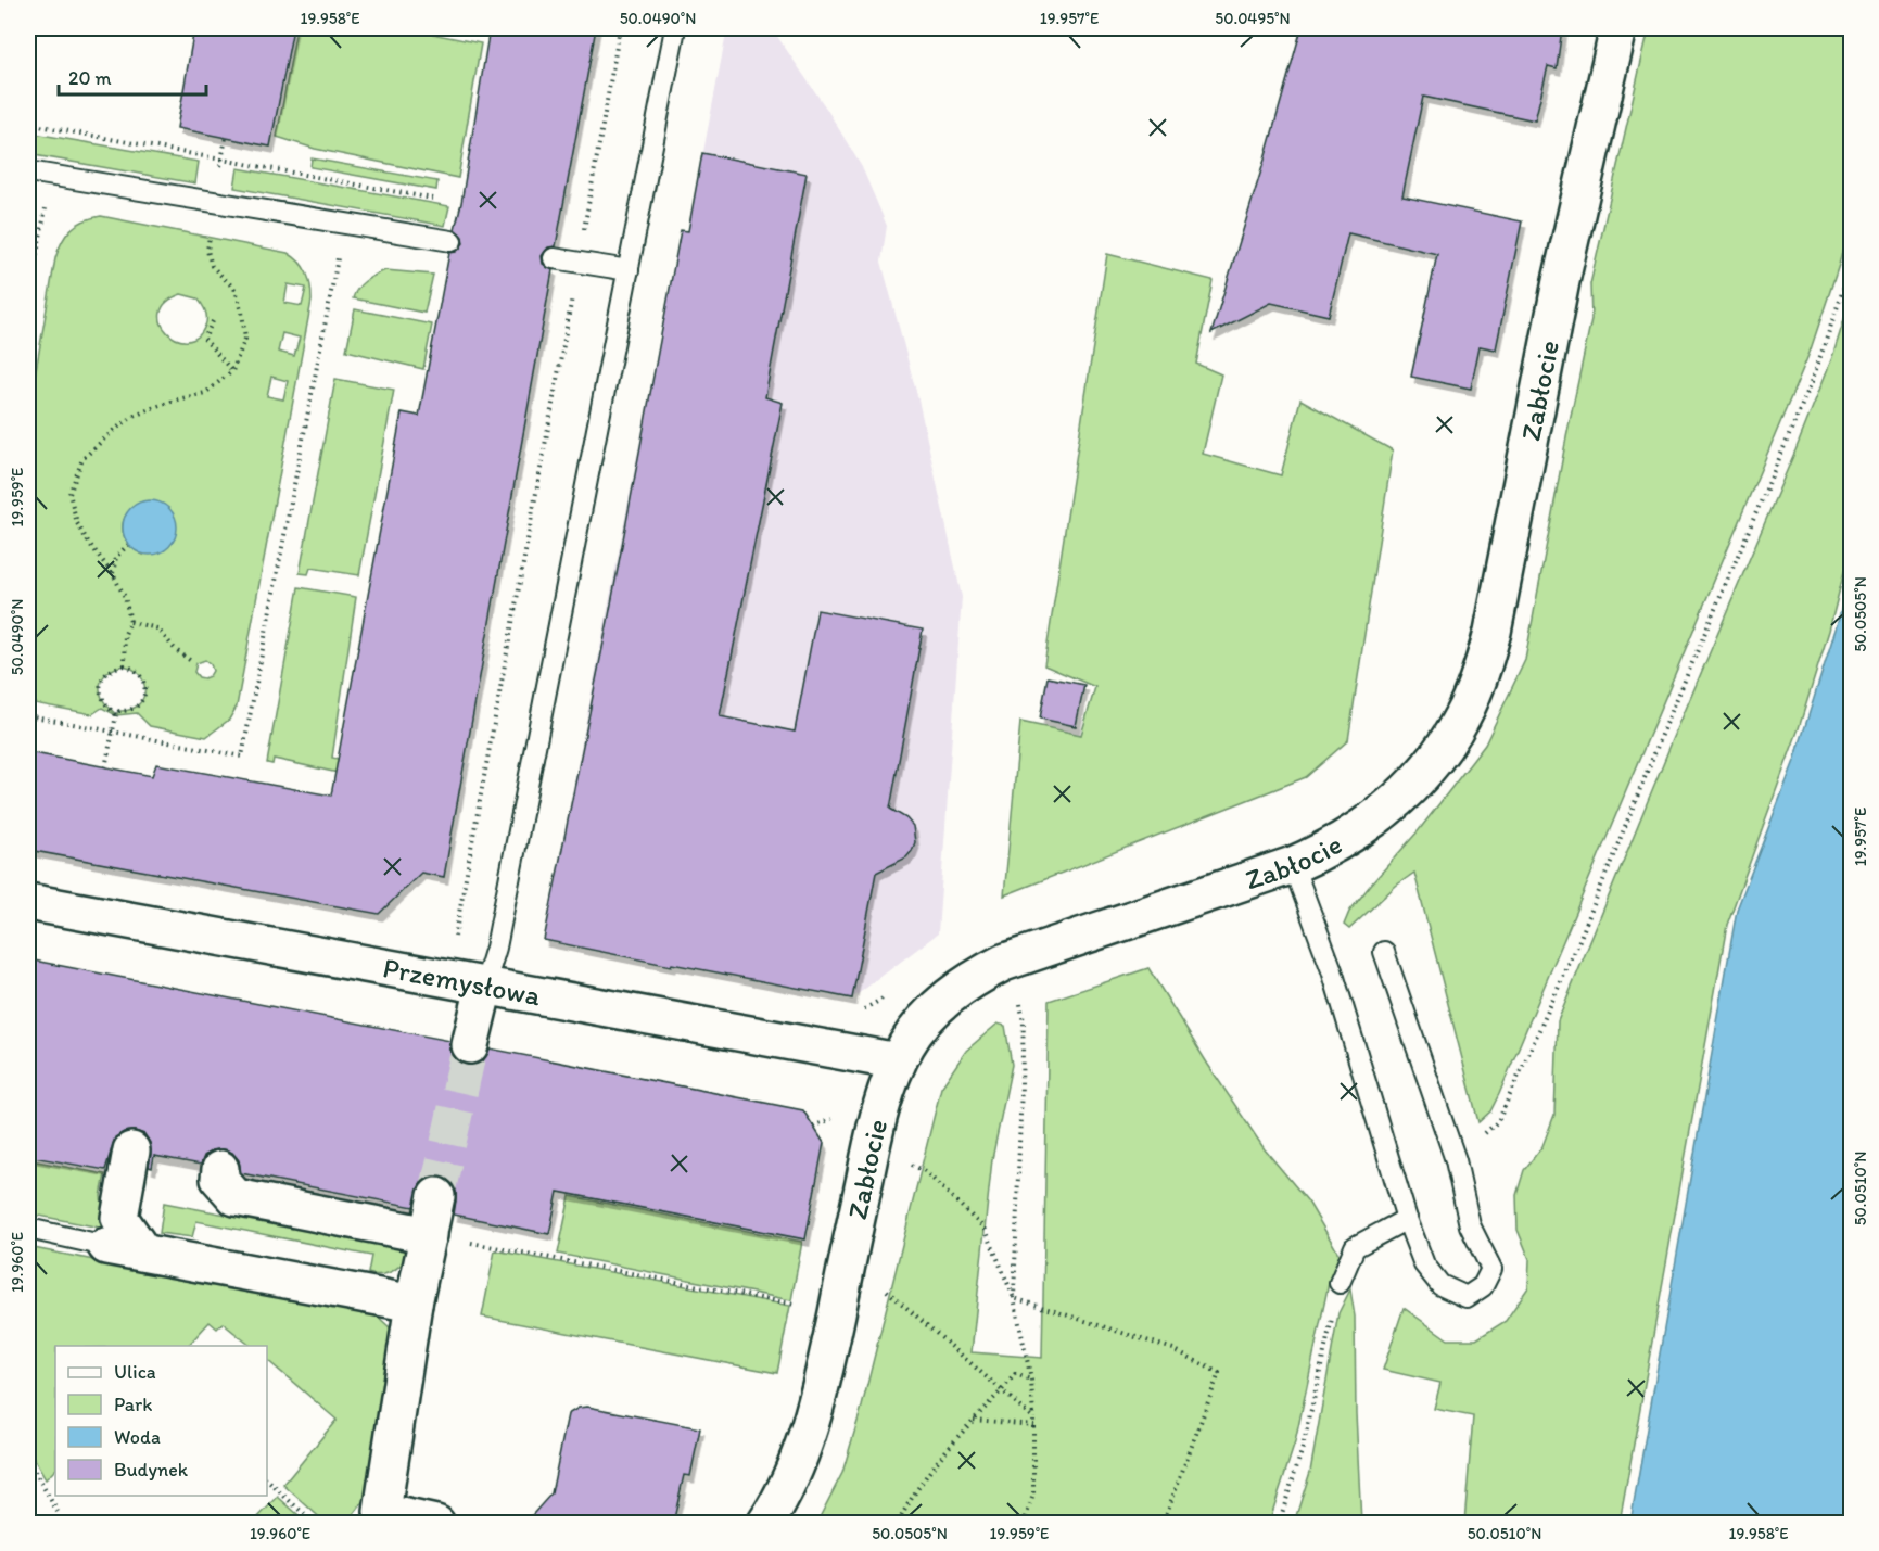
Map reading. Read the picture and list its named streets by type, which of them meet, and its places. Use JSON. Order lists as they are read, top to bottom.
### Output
{
  "streets": {
    "street": ["Zabłocie", "Przemysłowa"]
  },
  "crossings": [
    ["Zabłocie", "Przemysłowa"]
  ],
  "legend": [
    "Ulica",
    "Park",
    "Woda",
    "Budynek"
  ],
  "scale_bar": "20 m",
  "coordinates": [
    "19.958°E",
    "50.0490°N",
    "19.957°E",
    "50.0495°N",
    "19.959°E",
    "50.0505°N",
    "50.0510°N",
    "19.960°E"
  ]
}
